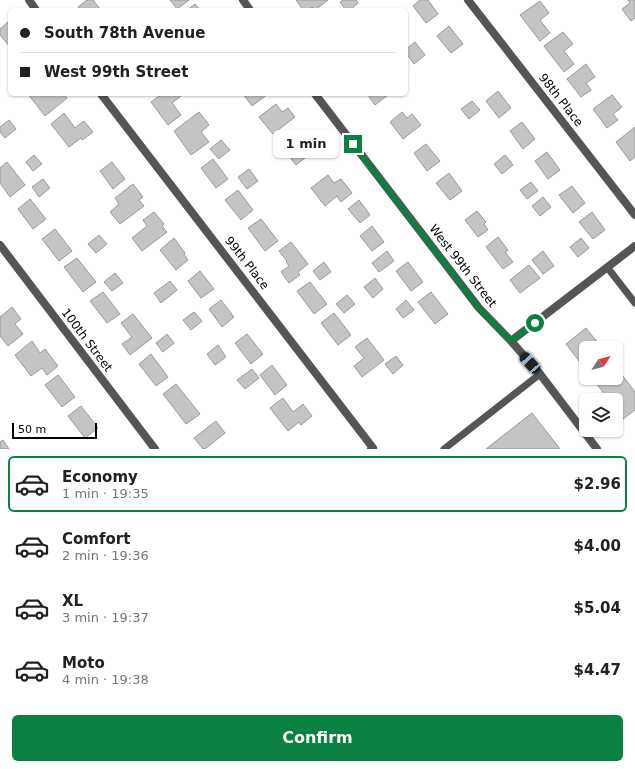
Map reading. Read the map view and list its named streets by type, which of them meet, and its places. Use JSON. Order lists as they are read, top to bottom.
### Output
{
  "streets": {
    "street": [
      "98th Place",
      "99th Place",
      "West 99th Street",
      "100th Street"
    ]
  },
  "scale_bar": "50 m",
  "north": "top right",
  "page": {
    "banner": ["South 78th Avenue", "West 99th Street"],
    "bubble": "1 min",
    "scale": "50 m",
    "list": [
      {
        "name": "Economy",
        "note": "1 min · 19:35",
        "value": "$2.96"
      },
      {
        "name": "Comfort",
        "note": "2 min · 19:36",
        "value": "$4.00"
      },
      {
        "name": "XL",
        "note": "3 min · 19:37",
        "value": "$5.04"
      },
      {
        "name": "Moto",
        "note": "4 min · 19:38",
        "value": "$4.47"
      }
    ],
    "buttons": "Confirm"
  }
}
